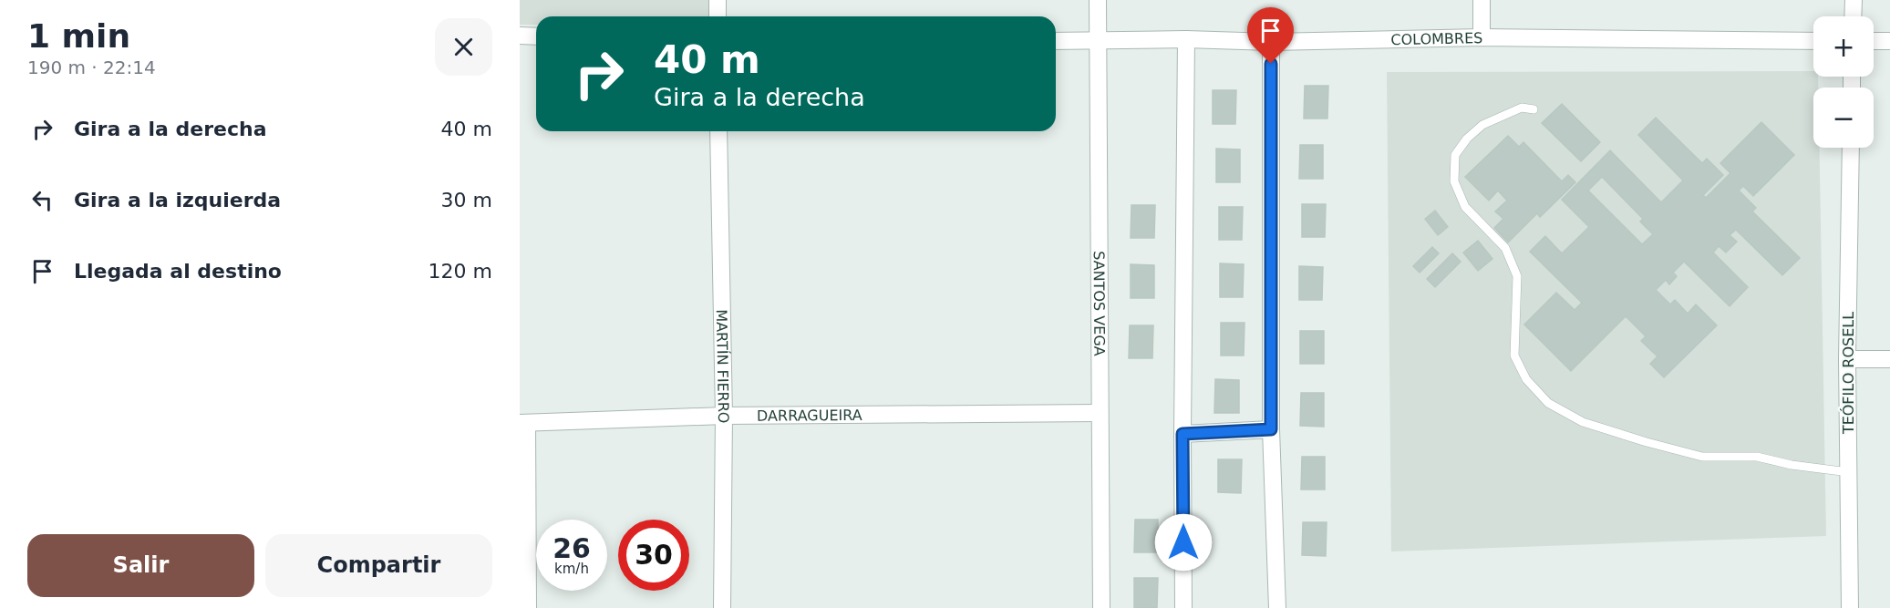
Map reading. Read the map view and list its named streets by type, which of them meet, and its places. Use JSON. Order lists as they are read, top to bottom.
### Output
{
  "streets": {
    "street": [
      "COLOMBRES",
      "SANTOS VEGA",
      "MARTÍN FIERRO",
      "TEÓFILO ROSELL",
      "DARRAGUEIRA"
    ]
  },
  "crossings": [
    ["COLOMBRES", "SANTOS VEGA"],
    ["SANTOS VEGA", "DARRAGUEIRA"],
    ["MARTÍN FIERRO", "DARRAGUEIRA"]
  ],
  "page": {
    "heading": ["1 min", "190 m · 22:14"],
    "map_buttons": ["+", "−"],
    "turn": ["40 m", "Gira a la derecha"],
    "list": [
      {
        "name": "Gira a la derecha",
        "value": "40 m"
      },
      {
        "name": "Gira a la izquierda",
        "value": "30 m"
      },
      {
        "name": "Llegada al destino",
        "value": "120 m"
      }
    ],
    "speed": "26 km/h",
    "limit": "30",
    "buttons": ["Salir", "Compartir"]
  }
}
